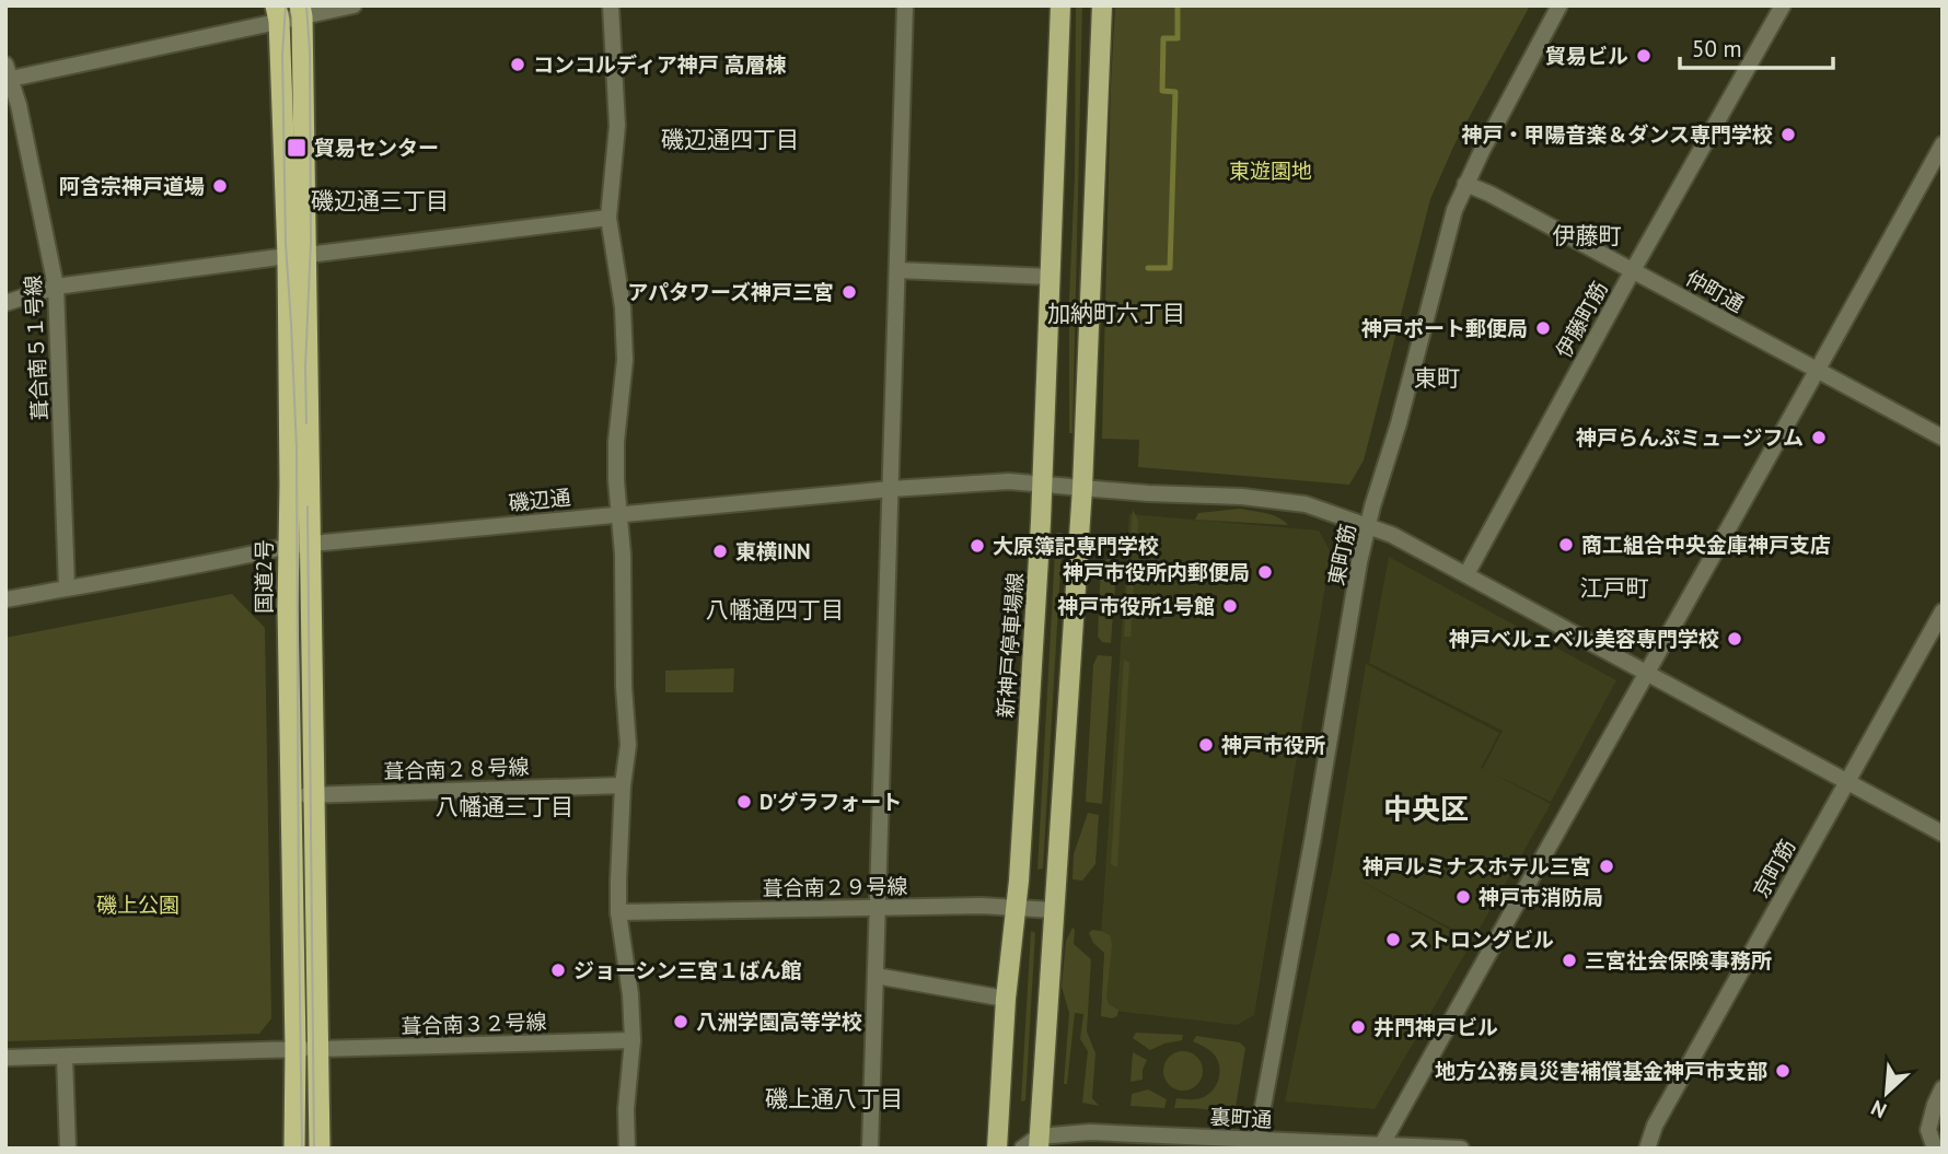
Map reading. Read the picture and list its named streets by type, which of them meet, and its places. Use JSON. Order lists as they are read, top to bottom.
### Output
{
  "streets": {
    "highway": ["国道2号"],
    "main road": ["新神戸停車場線"],
    "street": [
      "仲町通",
      "伊藤町筋",
      "葺合南５１号線",
      "磯辺通",
      "東町筋",
      "葺合南２８号線",
      "京町筋",
      "葺合南２９号線",
      "葺合南３２号線",
      "裏町通"
    ]
  },
  "crossings": [
    ["仲町通", "伊藤町筋"],
    ["仲町通", "東町筋"],
    ["伊藤町筋", "磯辺通"],
    ["葺合南５１号線", "磯辺通"],
    ["磯辺通", "東町筋"],
    ["磯辺通", "国道2号"],
    ["磯辺通", "新神戸停車場線"],
    ["磯辺通", "京町筋"],
    ["東町筋", "裏町通"],
    ["国道2号", "葺合南２８号線"],
    ["国道2号", "葺合南３２号線"],
    ["新神戸停車場線", "葺合南２９号線"]
  ],
  "districts": [
    "磯辺通四丁目",
    "磯辺通三丁目",
    "伊藤町",
    "加納町六丁目",
    "東町",
    "江戸町",
    "八幡通四丁目",
    "八幡通三丁目",
    "中央区",
    "磯上通八丁目"
  ],
  "parks": ["東遊園地", "磯上公園"],
  "places": {
    "other": [
      "貿易ビル",
      "コンコルディア神戸 高層棟",
      "神戸・甲陽音楽＆ダンス専門学校",
      "阿含宗神戸道場",
      "アパタワーズ神戸三宮",
      "神戸ポート郵便局",
      "神戸らんぷミュージフム",
      "商工組合中央金庫神戸支店",
      "大原簿記専門学校",
      "東横INN",
      "神戸市役所内郵便局",
      "神戸市役所1号館",
      "神戸ベルェベル美容専門学校",
      "神戸市役所",
      "D'グラフォート",
      "神戸ルミナスホテル三宮",
      "神戸市消防局",
      "ストロングビル",
      "三宮社会保険事務所",
      "ジョーシン三宮１ばん館",
      "八洲学園高等学校",
      "井門神戸ビル",
      "地方公務員災害補償基金神戸市支部"
    ],
    "transit": ["貿易センター"]
  },
  "scale_bar": "50 m",
  "north": "bottom left"
}
